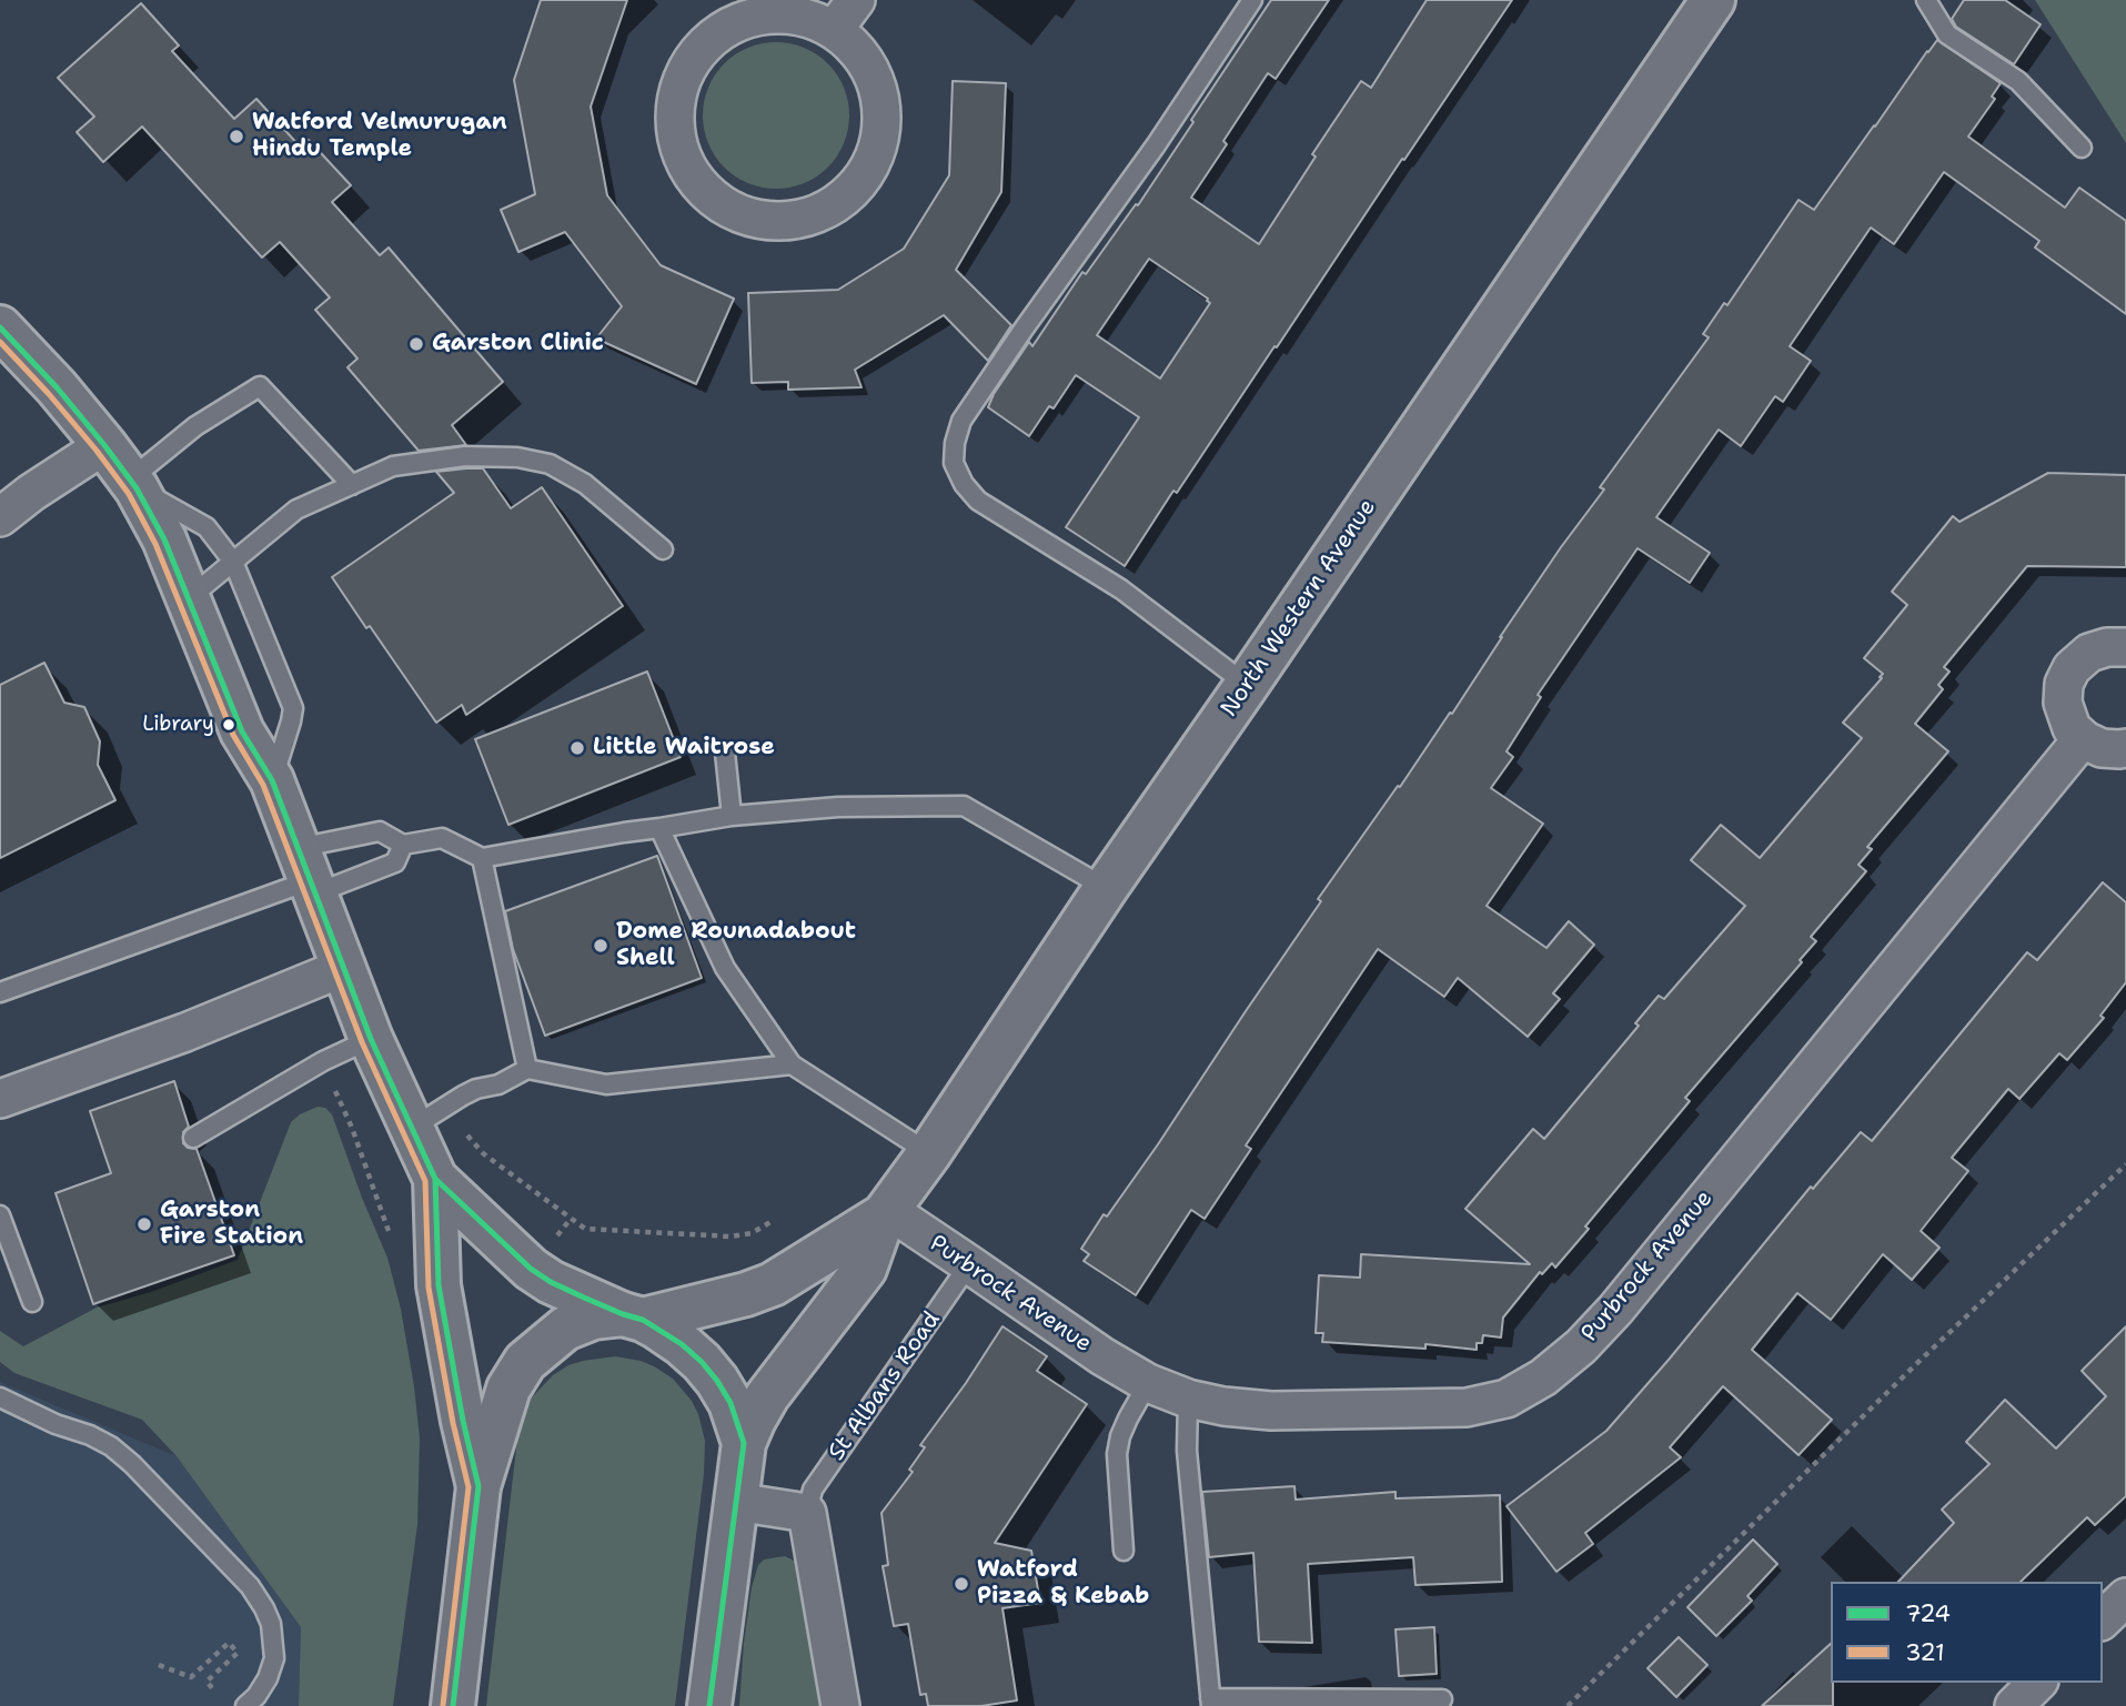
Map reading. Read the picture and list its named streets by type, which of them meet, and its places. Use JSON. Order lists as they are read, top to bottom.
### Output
{
  "streets": {
    "main road": ["North Western Avenue"],
    "street": ["Purbrock Avenue"],
    "lane": ["St Albans Road"]
  },
  "crossings": [
    ["North Western Avenue", "Purbrock Avenue"],
    ["Purbrock Avenue", "St Albans Road"]
  ],
  "places": [
    "Watford Velmurugan Hindu Temple",
    "Garston Clinic",
    "Library",
    "Little Waitrose",
    "Dome Rounadabout Shell",
    "Garston Fire Station",
    "Watford Pizza & Kebab"
  ],
  "lines": ["transit line 724", "transit line 321"],
  "legend": ["724", "321"]
}
